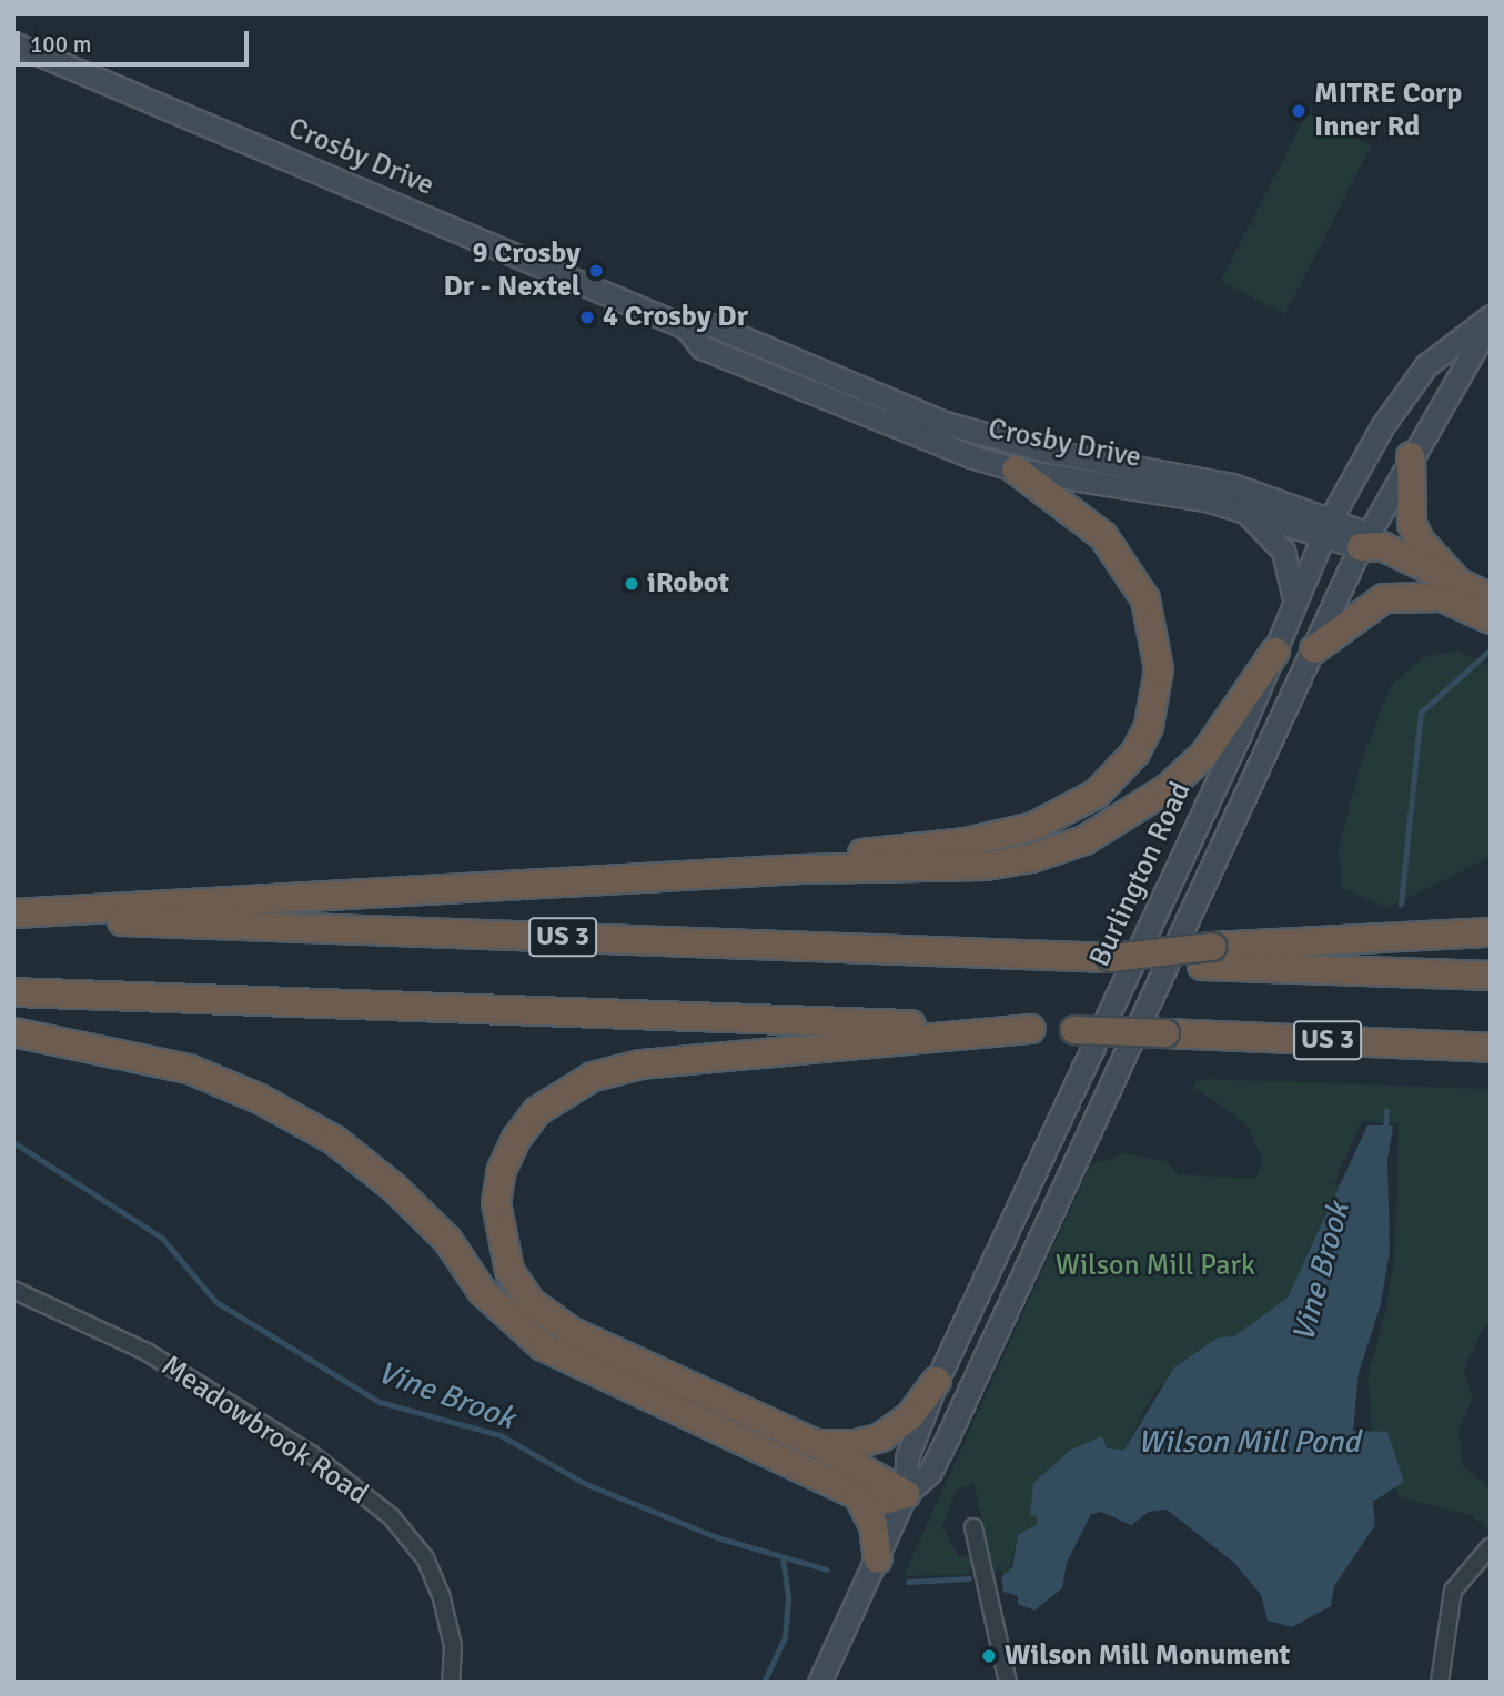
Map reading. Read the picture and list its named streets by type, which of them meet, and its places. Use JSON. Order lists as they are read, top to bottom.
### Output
{
  "streets": {
    "highway": ["US 3"],
    "main road": ["Crosby Drive", "Burlington Road"],
    "street": ["Meadowbrook Road"]
  },
  "crossings": [
    ["Crosby Drive", "Burlington Road"]
  ],
  "water": ["Vine Brook", "Wilson Mill Pond"],
  "parks": ["Wilson Mill Park"],
  "places": [
    "MITRE Corp Inner Rd",
    "9 Crosby Dr - Nextel",
    "4 Crosby Dr",
    "iRobot",
    "Wilson Mill Monument"
  ],
  "scale_bar": "100 m"
}
